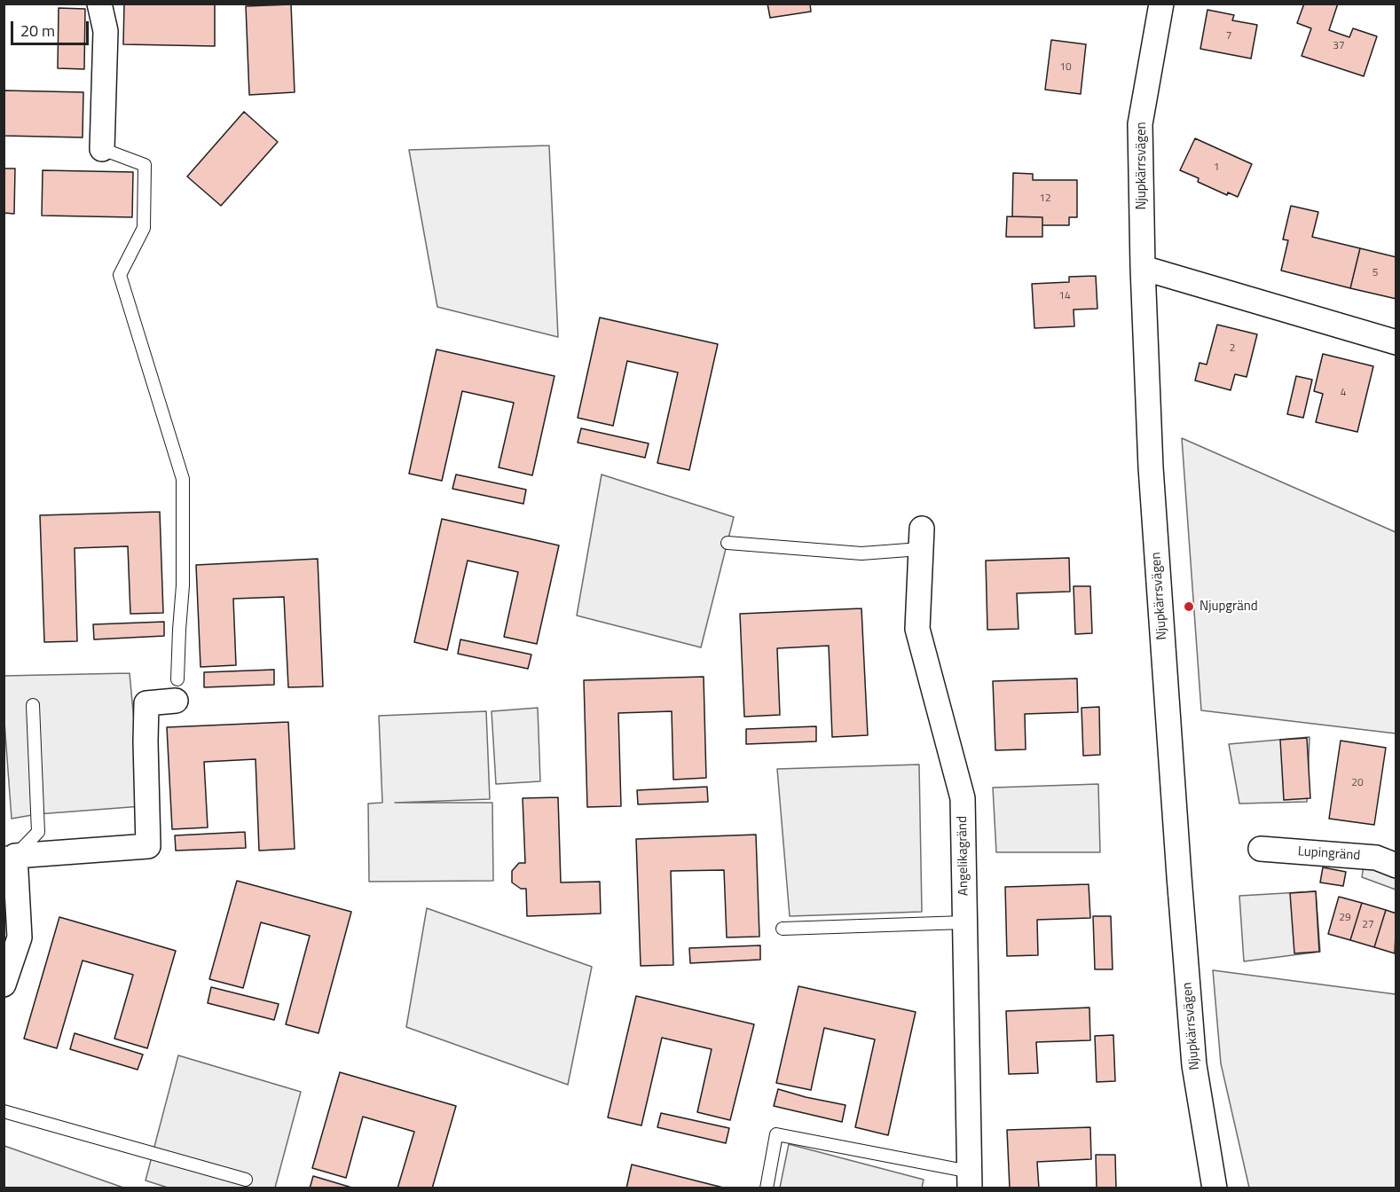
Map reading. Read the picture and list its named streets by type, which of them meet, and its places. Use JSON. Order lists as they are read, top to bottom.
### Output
{
  "streets": {
    "street": ["Njupkärrsvägen", "Lupingränd", "Angelikagränd"]
  },
  "places": ["Njupgränd"],
  "house_numbers": [
    "7",
    "37",
    "10",
    "1",
    "12",
    "5",
    "14",
    "2",
    "4",
    "20",
    "29",
    "27"
  ],
  "scale_bar": "20 m"
}
